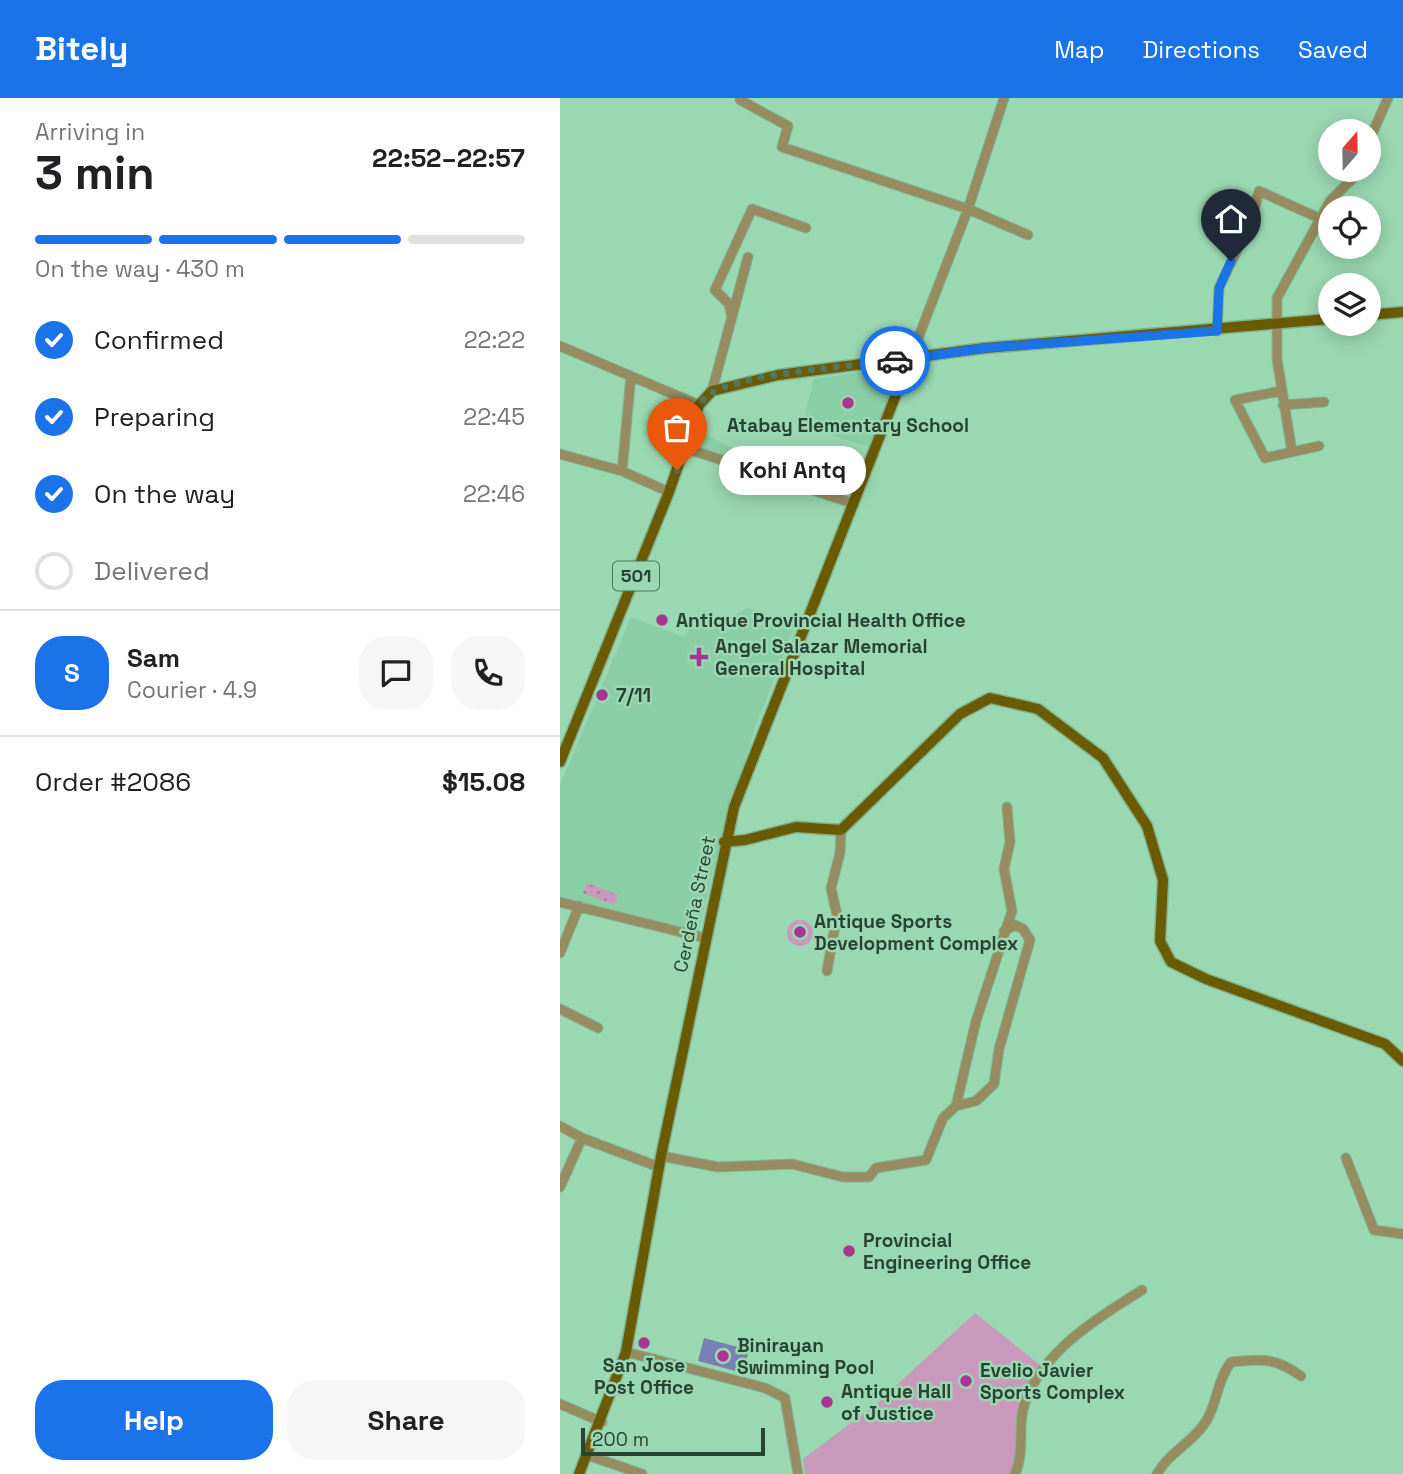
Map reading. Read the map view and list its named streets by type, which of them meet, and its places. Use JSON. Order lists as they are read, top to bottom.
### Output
{
  "streets": {
    "main road": ["501", "Cerdeña Street"]
  },
  "places": {
    "other": [
      "Atabay Elementary School",
      "Kohi Antq",
      "Antique Provincial Health Office",
      "7/11",
      "Antique Sports Development Complex",
      "Provincial Engineering Office",
      "San Jose Post Office",
      "Binirayan Swimming Pool",
      "Evelio Javier Sports Complex",
      "Antique Hall of Justice"
    ],
    "health": ["Angel Salazar Memorial General Hospital"]
  },
  "scale_bar": "200 m",
  "north": "top",
  "page": {
    "header": "Bitely",
    "nav": ["Map", "Directions", "Saved"],
    "heading": ["3 min", "Arriving in", "22:52–22:57"],
    "panel": [
      "Sam",
      "Courier · 4.9",
      "Order #2086",
      "$15.08"
    ],
    "bar": "On the way · 430 m",
    "list": [
      ["Confirmed", "22:22"],
      ["Preparing", "22:45"],
      ["On the way", "22:46"],
      "Delivered"
    ],
    "bubble": "Kohi Antq",
    "round": "S",
    "buttons": ["Help", "Share"],
    "scale": "200 m"
  }
}
